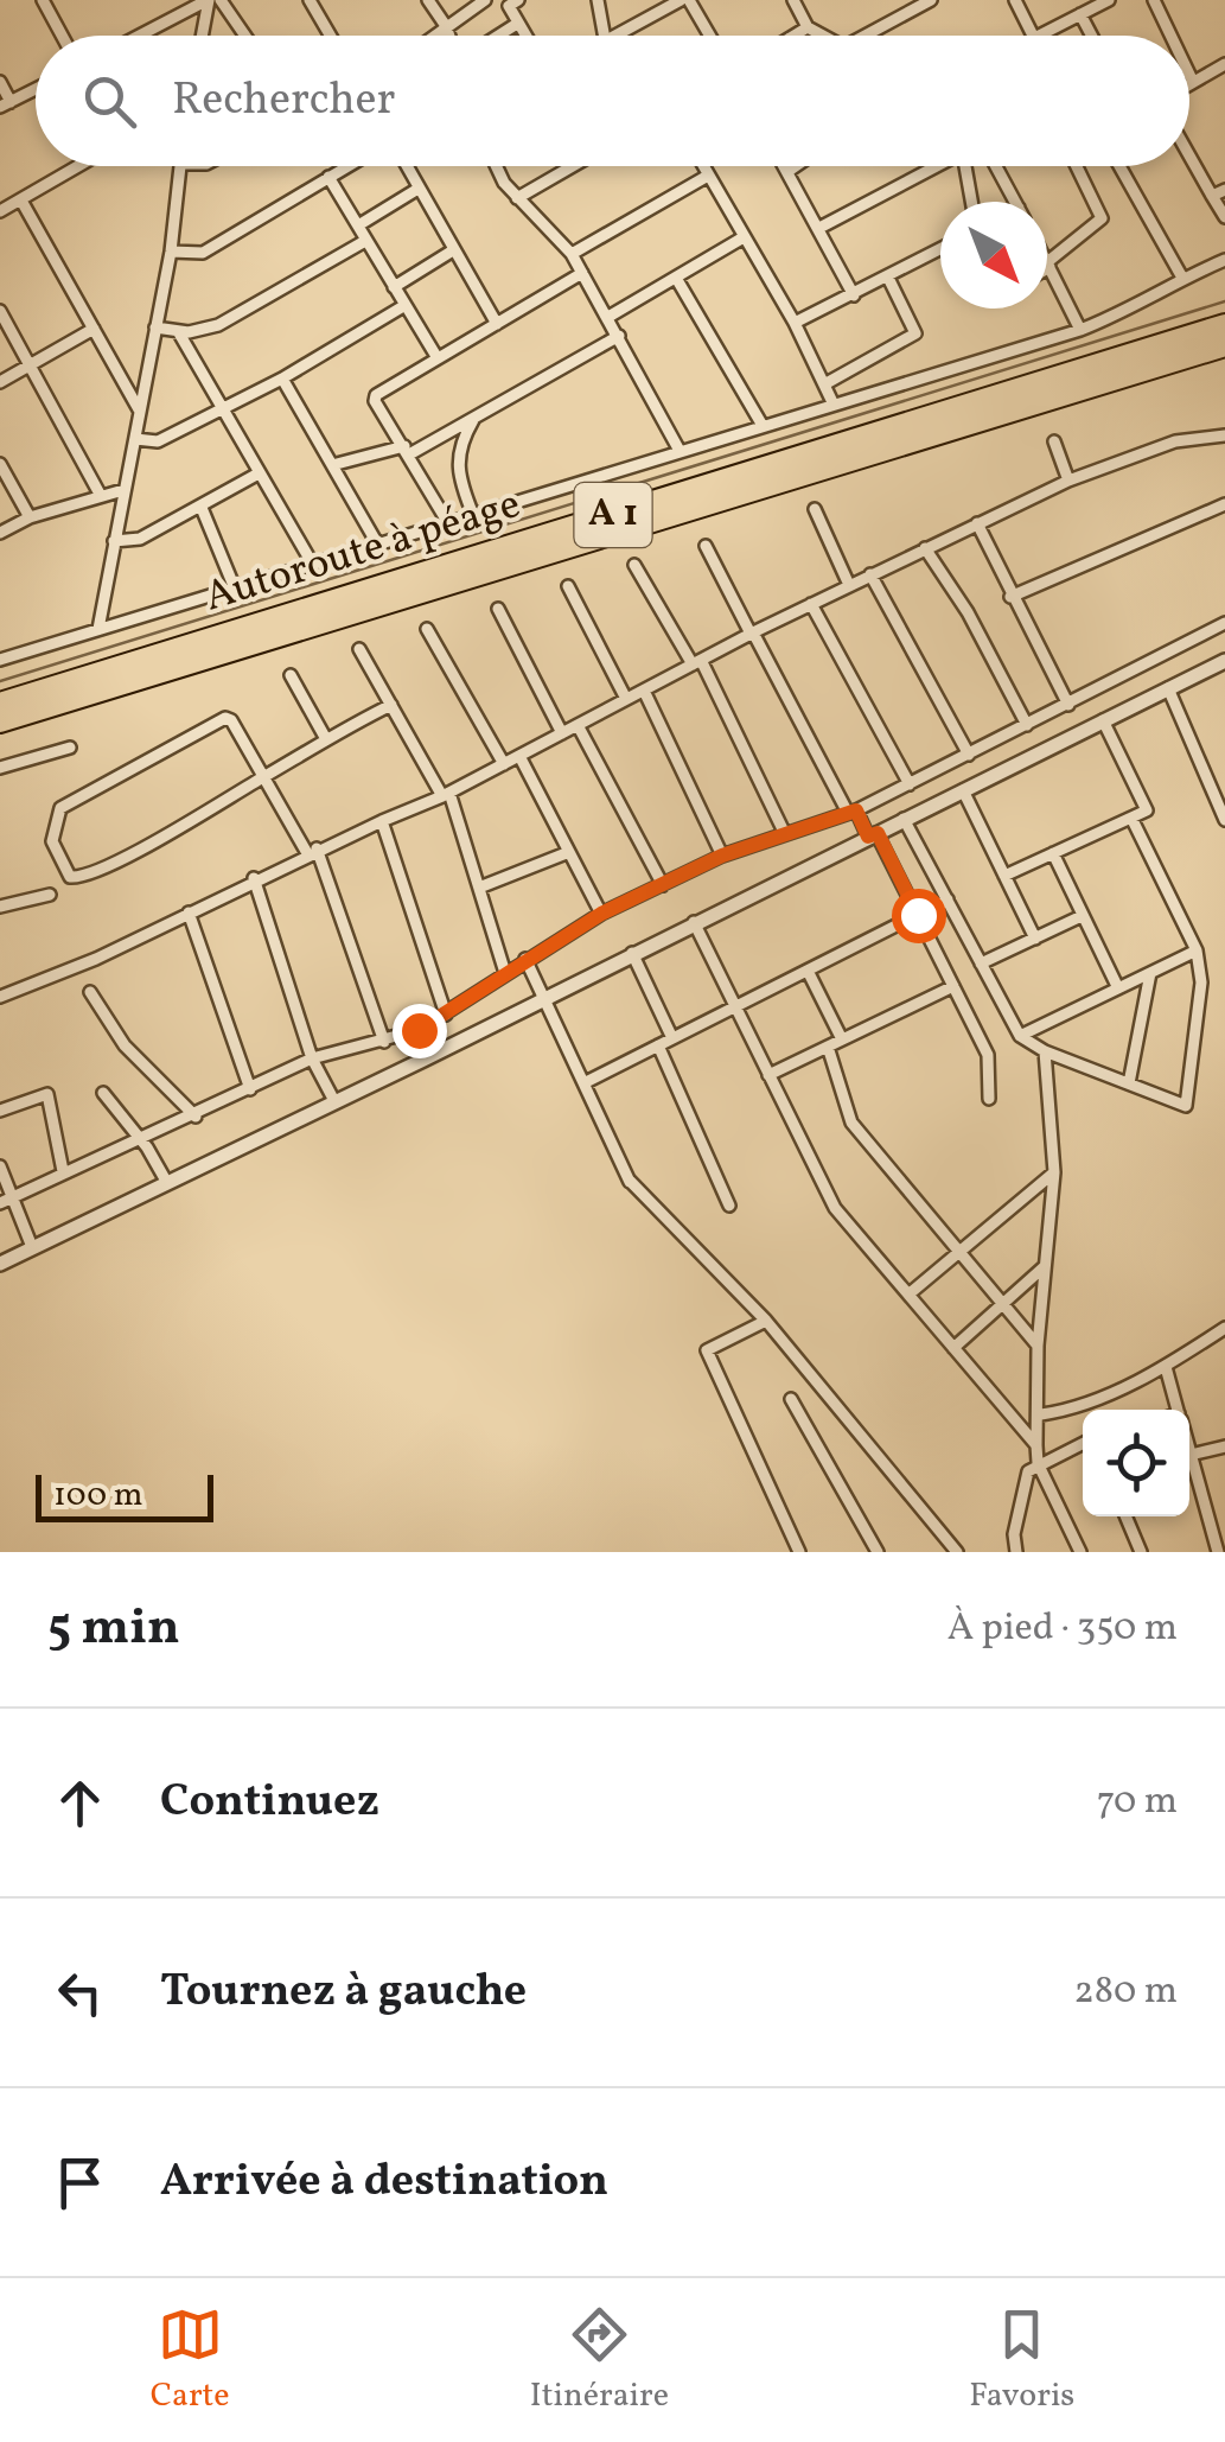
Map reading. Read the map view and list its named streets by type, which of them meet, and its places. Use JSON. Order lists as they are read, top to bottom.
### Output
{
  "streets": {
    "highway": ["A 1", "Autoroute à péage"]
  },
  "scale_bar": "100 m",
  "north": "bottom right",
  "page": {
    "search": "Rechercher",
    "scale": "100 m",
    "heading": ["5 min", "À pied · 350 m"],
    "list": [
      ["Continuez", "70 m"],
      ["Tournez à gauche", "280 m"],
      "Arrivée à destination"
    ],
    "nav": ["Carte", "Itinéraire", "Favoris"]
  }
}
